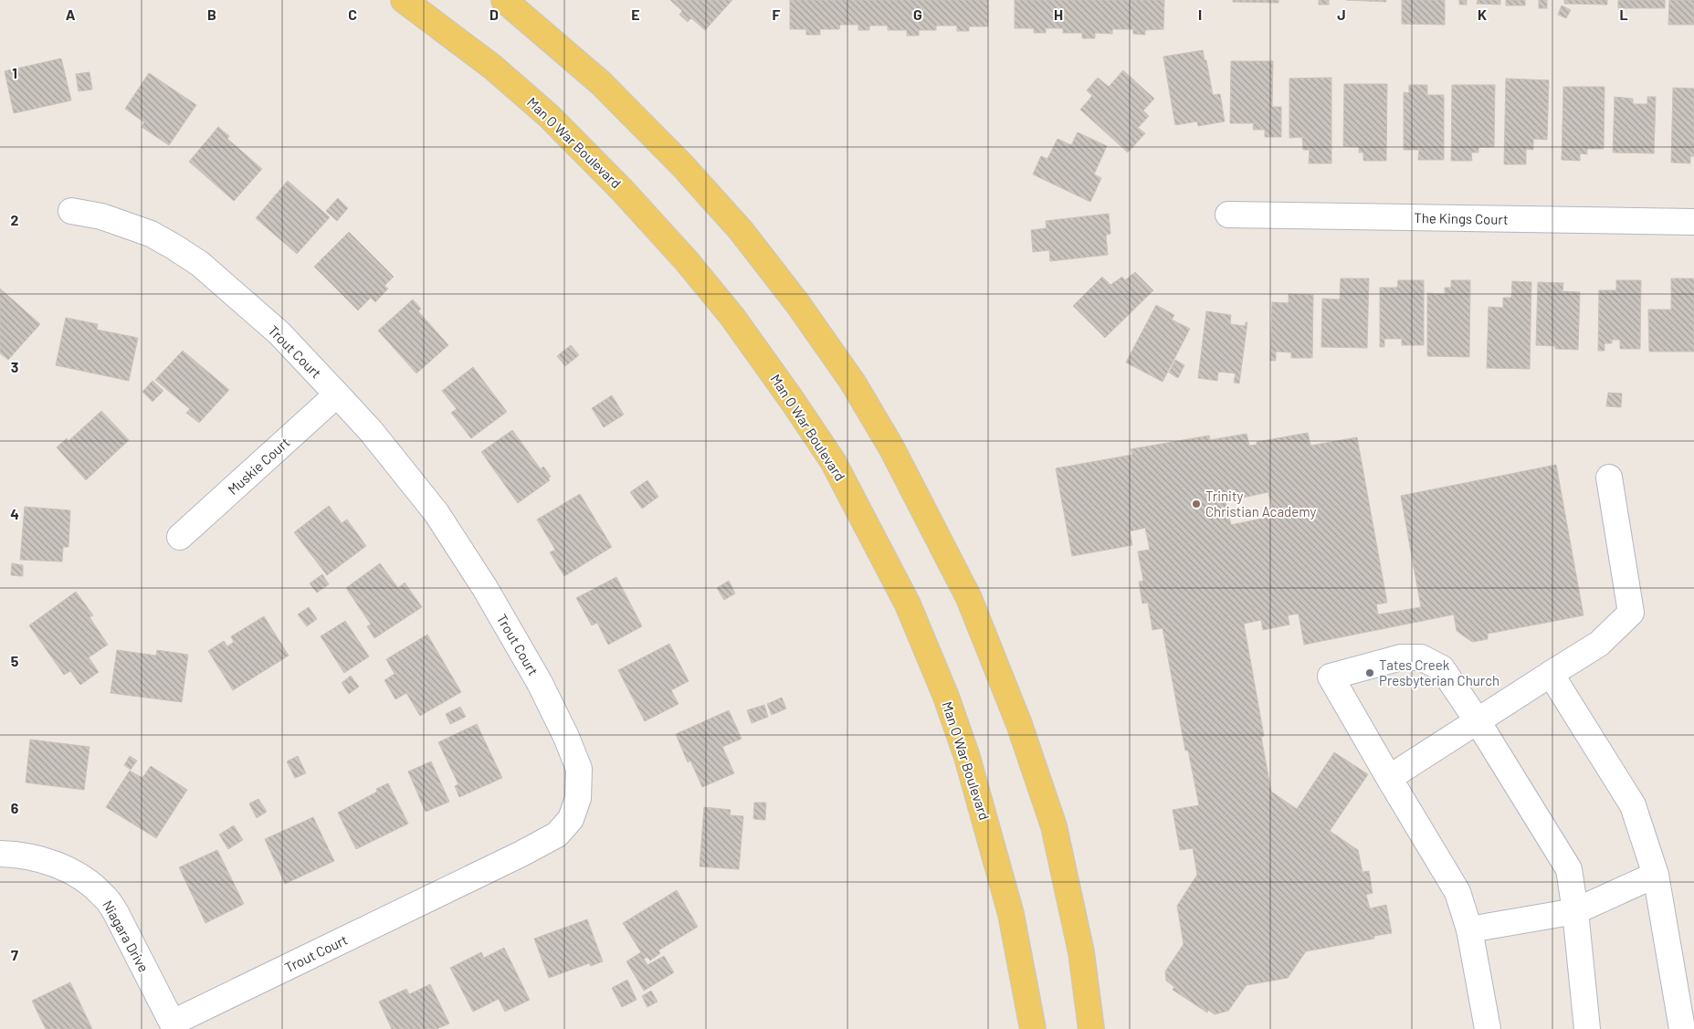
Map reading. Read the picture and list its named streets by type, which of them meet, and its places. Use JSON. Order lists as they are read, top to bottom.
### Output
{
  "streets": {
    "main road": ["Man O War Boulevard"],
    "street": [
      "The Kings Court",
      "Trout Court",
      "Muskie Court",
      "Niagara Drive"
    ]
  },
  "crossings": [
    ["Trout Court", "Muskie Court"],
    ["Trout Court", "Niagara Drive"]
  ],
  "places": ["Trinity Christian Academy", "Tates Creek Presbyterian Church"],
  "grid": {
    "columns": [
      "A",
      "B",
      "C",
      "D",
      "E",
      "F",
      "G",
      "H",
      "I",
      "J",
      "K",
      "L"
    ],
    "rows": [
      "1",
      "2",
      "3",
      "4",
      "5",
      "6",
      "7"
    ]
  }
}
